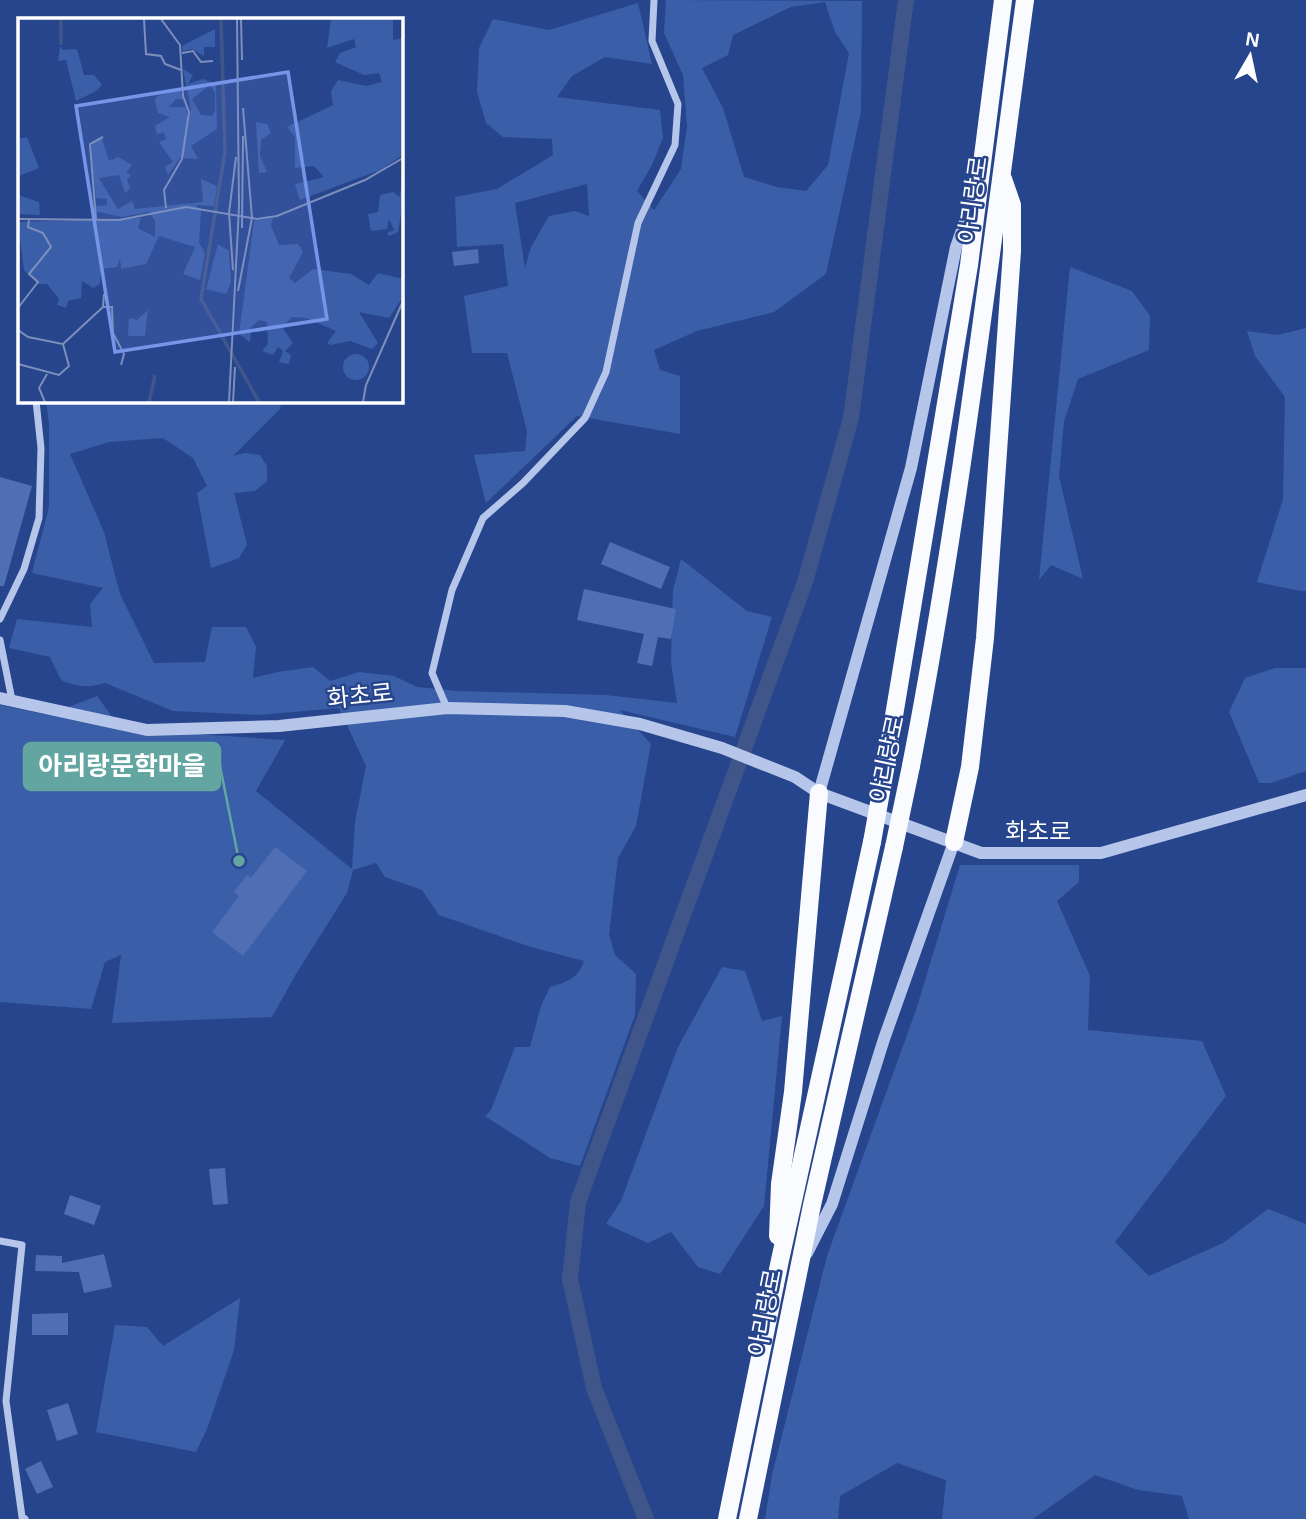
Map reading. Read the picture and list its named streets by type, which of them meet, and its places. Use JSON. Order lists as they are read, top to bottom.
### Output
{
  "streets": {
    "main road": ["아리랑로"],
    "street": ["화초로"]
  },
  "places": ["아리랑문학마을"],
  "north": "top"
}
